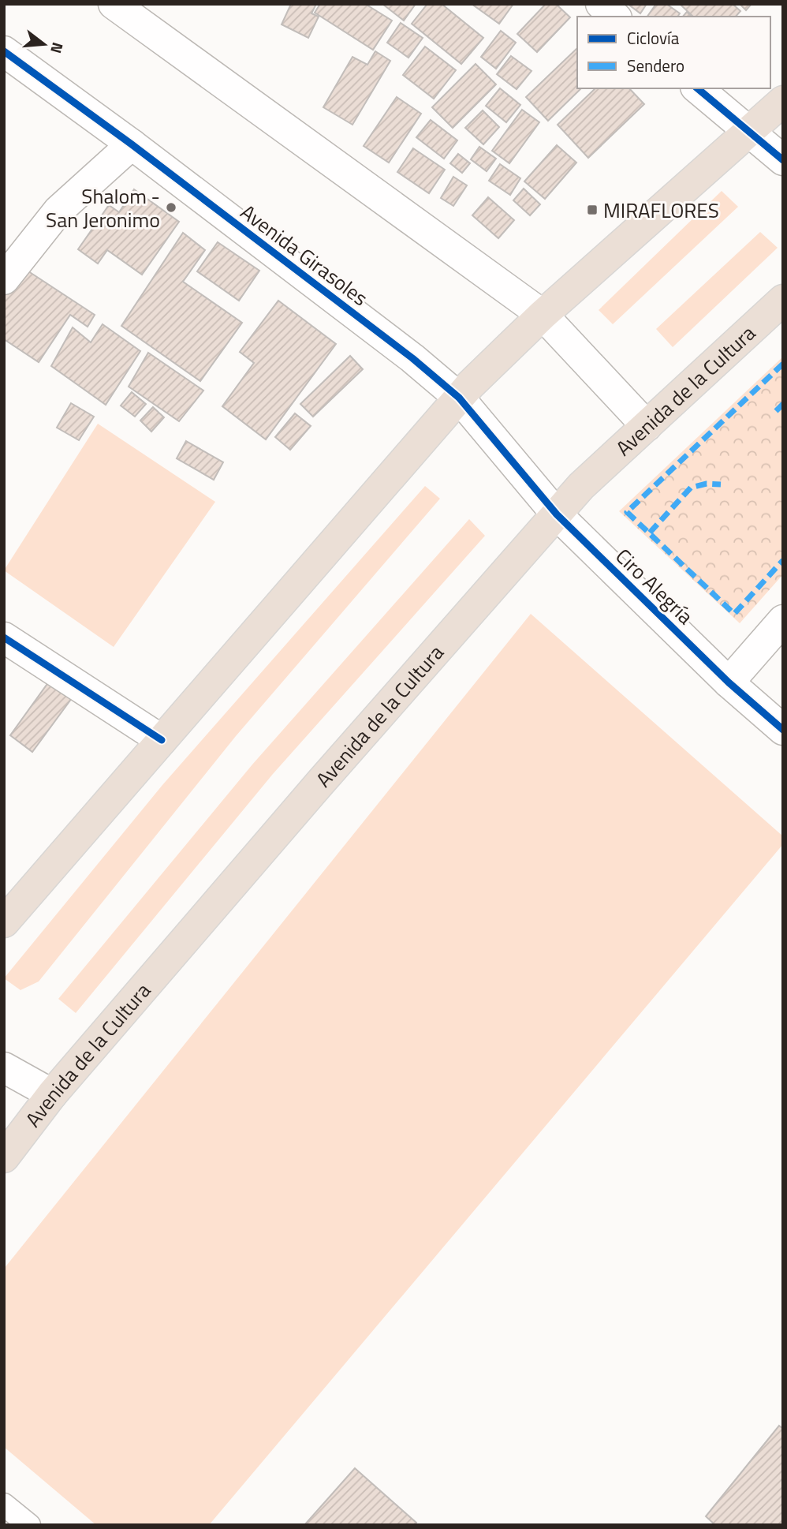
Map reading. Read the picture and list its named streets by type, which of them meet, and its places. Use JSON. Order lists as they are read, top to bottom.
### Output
{
  "streets": {
    "highway": ["Avenida de la Cultura"],
    "street": ["Avenida Girasoles", "Ciro Alegría"]
  },
  "crossings": [
    ["Avenida Girasoles", "Avenida de la Cultura"],
    ["Avenida Girasoles", "Ciro Alegría"],
    ["Avenida de la Cultura", "Ciro Alegría"]
  ],
  "places": {
    "other": ["Shalom - San Jeronimo"],
    "transit": ["MIRAFLORES"]
  },
  "legend": ["Ciclovía", "Sendero"],
  "north": "right"
}
